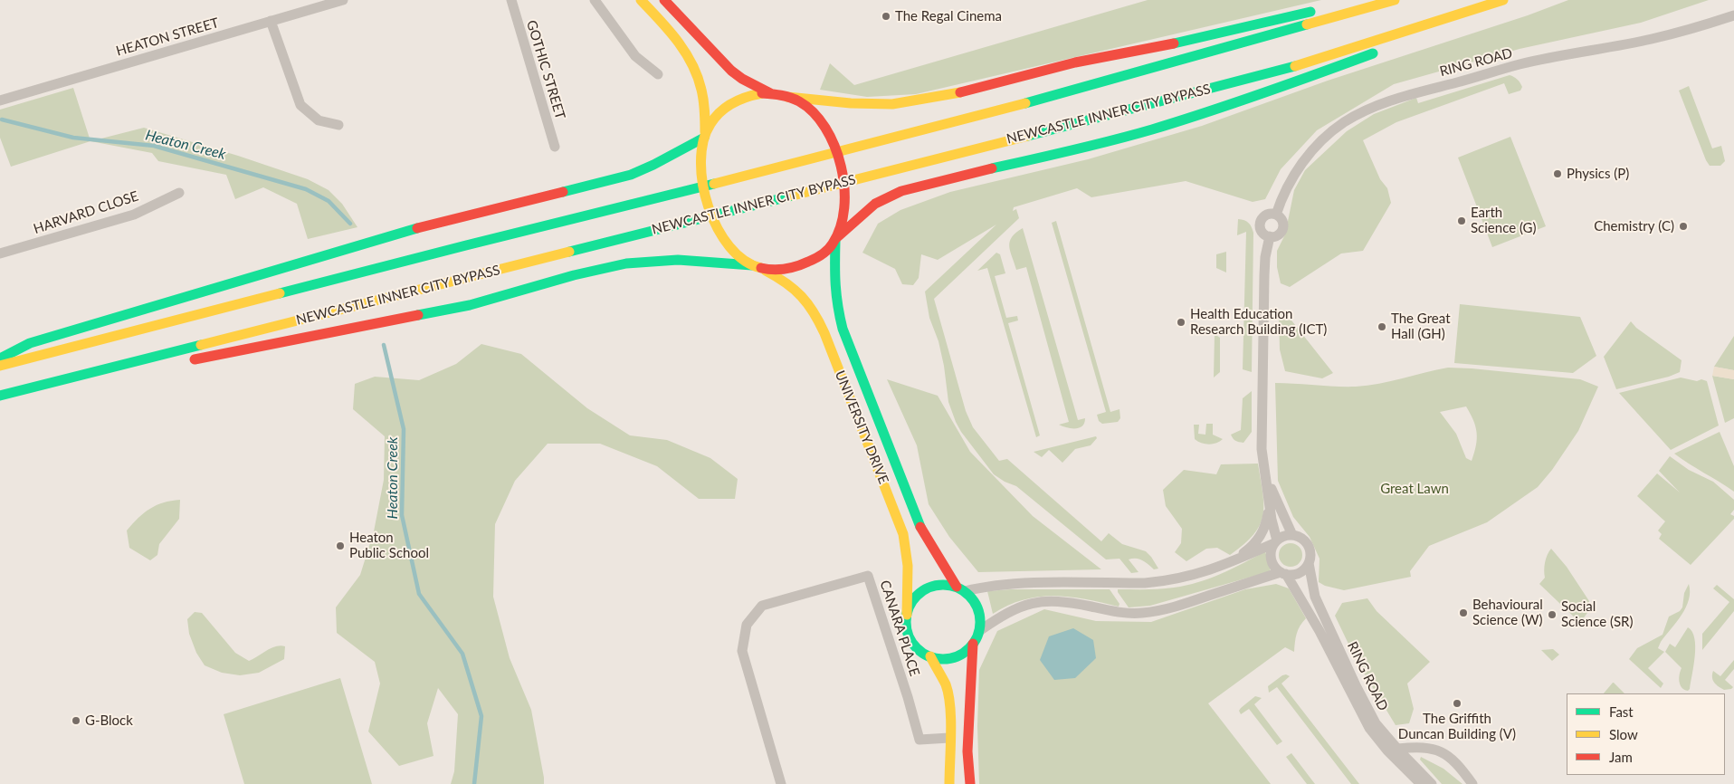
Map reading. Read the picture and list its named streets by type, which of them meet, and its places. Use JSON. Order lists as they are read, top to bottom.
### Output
{
  "streets": {
    "main road": ["NEWCASTLE INNER CITY BYPASS", "UNIVERSITY DRIVE"],
    "street": [
      "HEATON STREET",
      "RING ROAD",
      "GOTHIC STREET",
      "HARVARD CLOSE",
      "CANARA PLACE"
    ]
  },
  "water": ["Heaton Creek"],
  "parks": ["Great Lawn"],
  "places": [
    "The Regal Cinema",
    "Physics (P)",
    "Earth Science (G)",
    "Chemistry (C)",
    "Health Education Research Building (ICT)",
    "The Great Hall (GH)",
    "Heaton Public School",
    "Behavioural Science (W)",
    "Social Science (SR)",
    "The Griffith Duncan Building (V)",
    "G-Block"
  ],
  "legend": ["Fast", "Slow", "Jam"]
}
